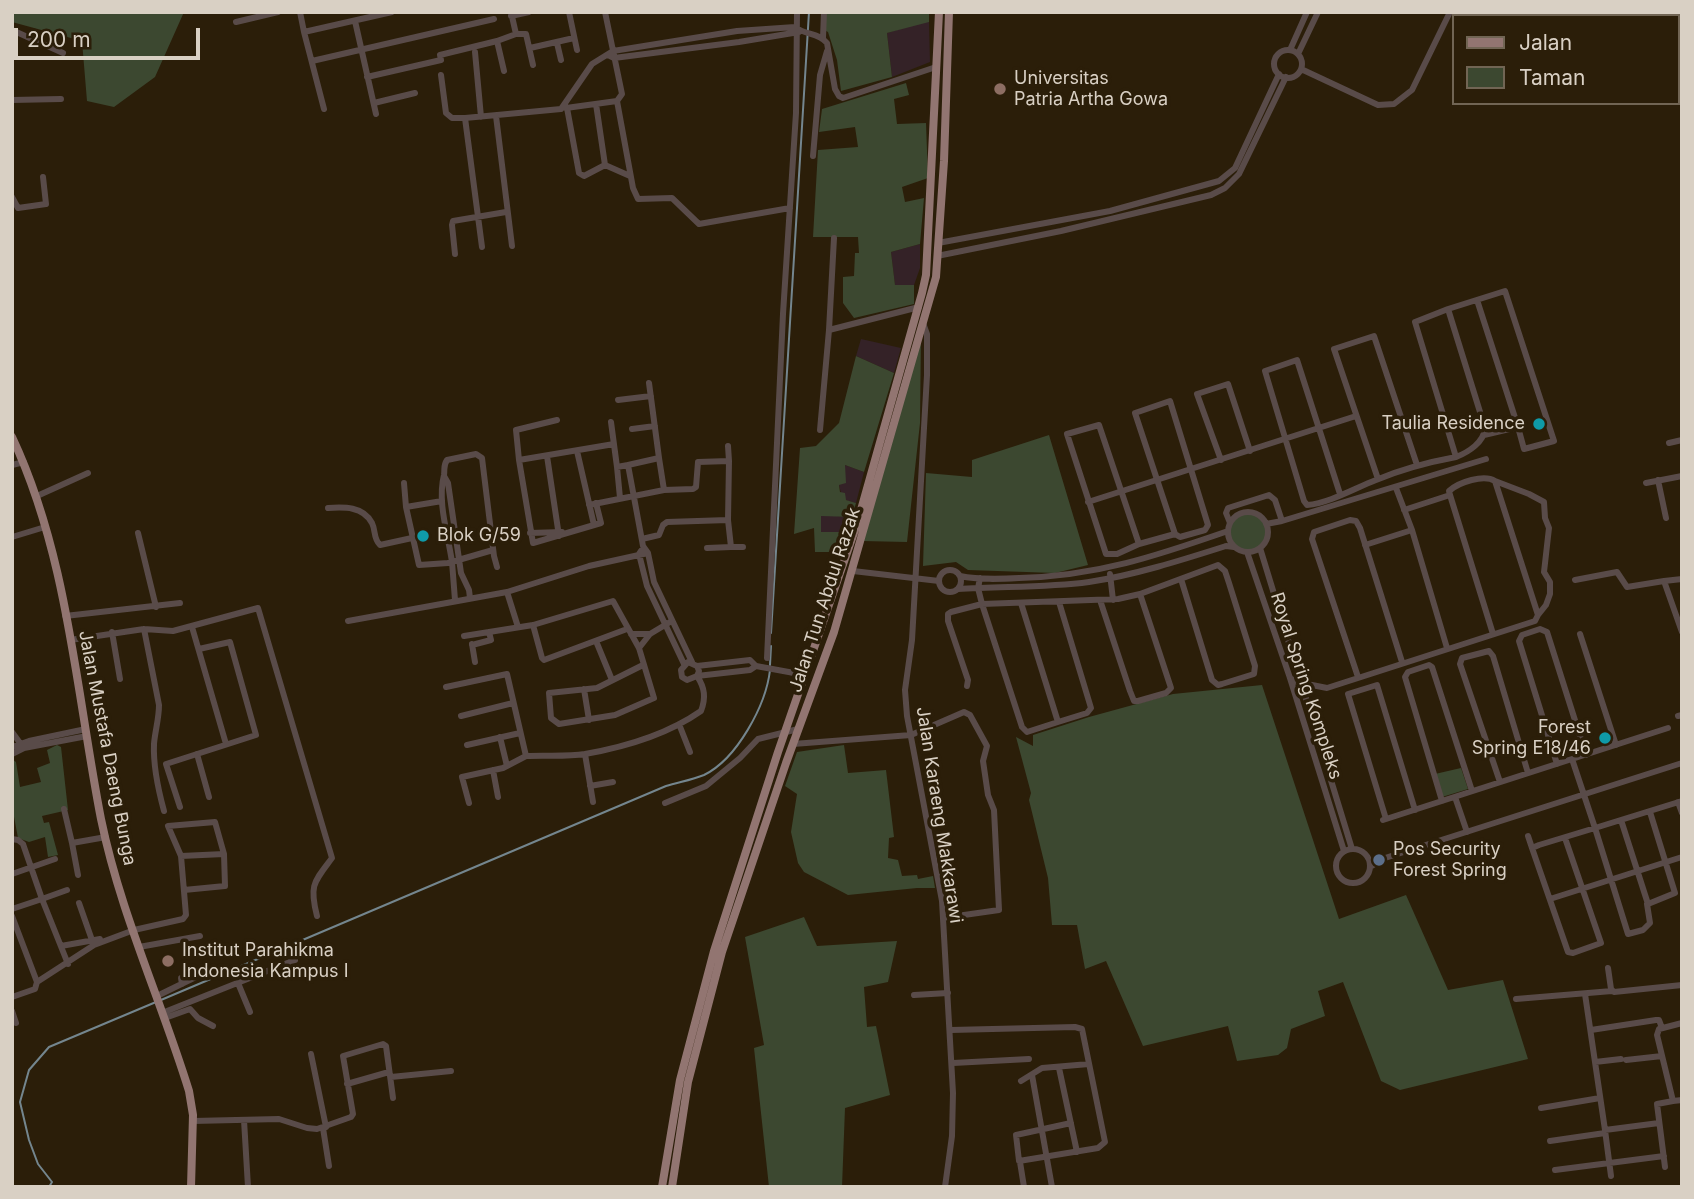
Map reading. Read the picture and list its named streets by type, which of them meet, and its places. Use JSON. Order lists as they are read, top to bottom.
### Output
{
  "streets": {
    "main road": ["Jalan Tun Abdul Razak", "Jalan Mustafa Daeng Bunga"],
    "street": ["Royal Spring Kompleks", "Jalan Karaeng Makkarawi"]
  },
  "crossings": [
    ["Jalan Tun Abdul Razak", "Jalan Karaeng Makkarawi"]
  ],
  "places": [
    "Universitas Patria Artha Gowa",
    "Taulia Residence",
    "Blok G/59",
    "Forest Spring E18/46",
    "Pos Security Forest Spring",
    "Institut Parahikma Indonesia Kampus I"
  ],
  "legend": ["Jalan", "Taman"],
  "scale_bar": "200 m"
}
